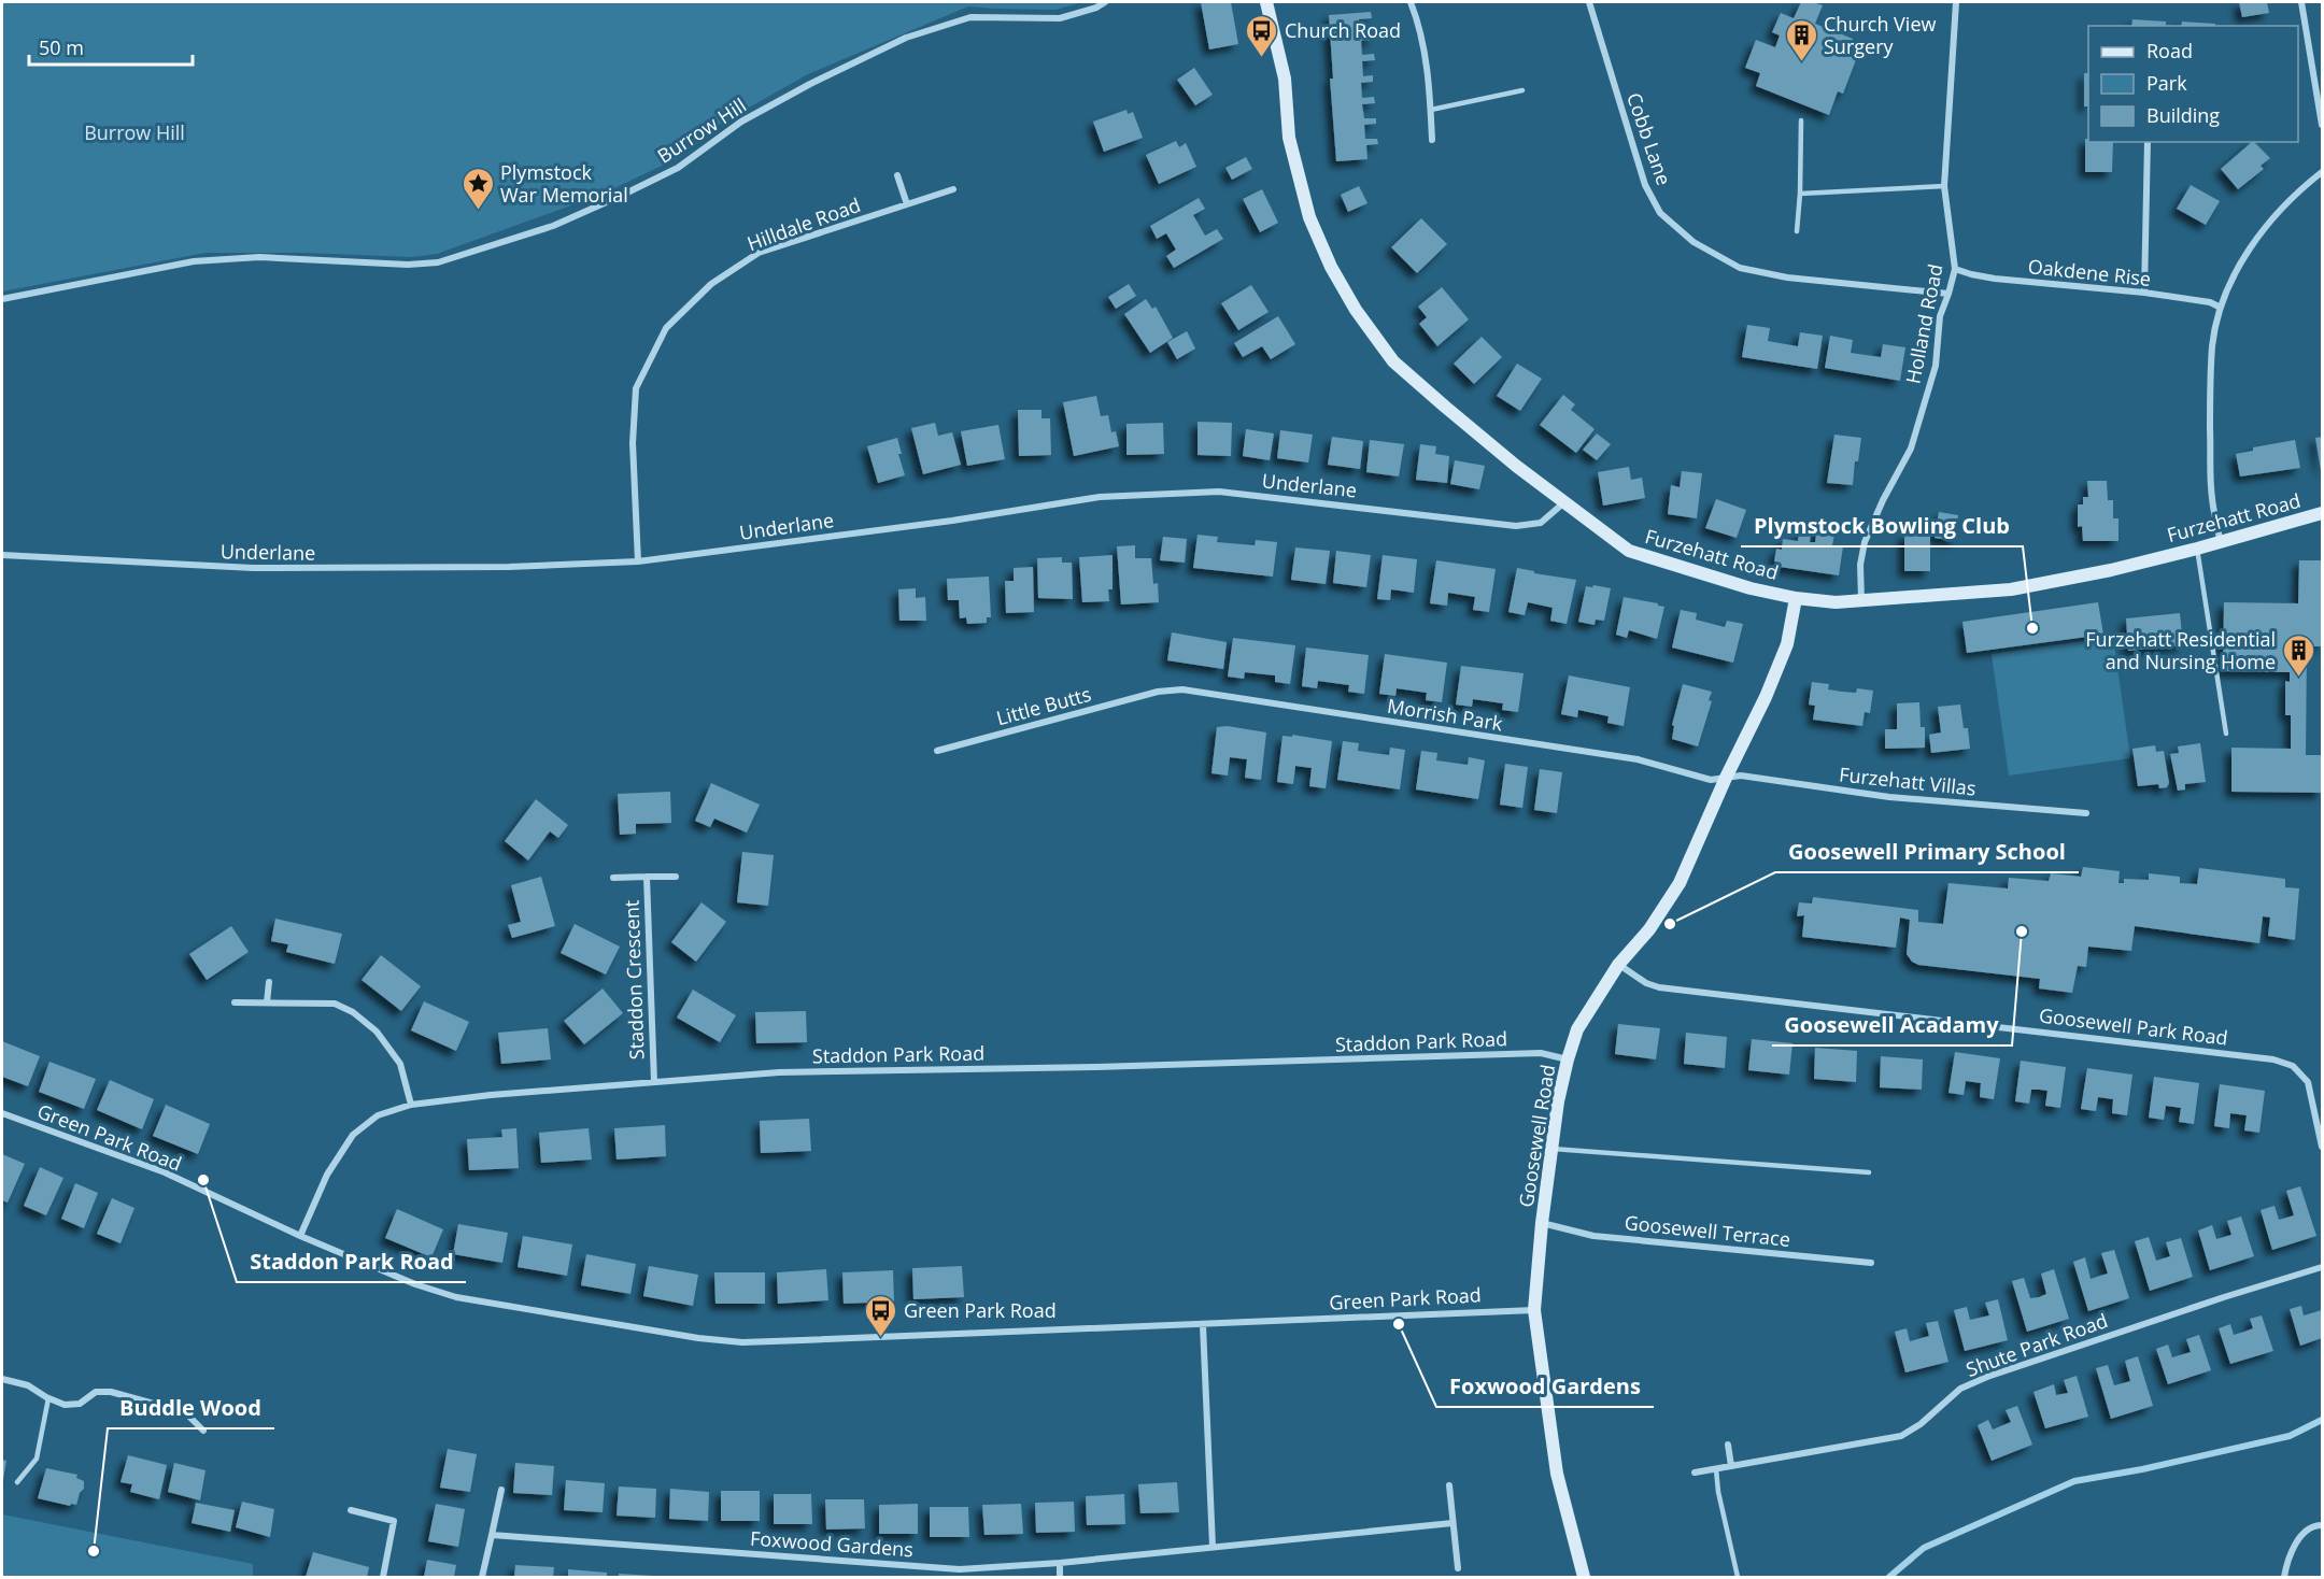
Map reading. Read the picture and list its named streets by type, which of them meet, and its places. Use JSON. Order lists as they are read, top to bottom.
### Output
{
  "streets": {
    "street": [
      "Burrow Hill",
      "Cobb Lane",
      "Hilldale Road",
      "Oakdene Rise",
      "Holland Road",
      "Underlane",
      "Furzehatt Road",
      "Little Butts",
      "Morrish Park",
      "Furzehatt Villas",
      "Staddon Crescent",
      "Goosewell Park Road",
      "Staddon Park Road",
      "Goosewell Road",
      "Green Park Road",
      "Goosewell Terrace",
      "Shute Park Road",
      "Foxwood Gardens"
    ]
  },
  "crossings": [
    ["Cobb Lane", "Holland Road"],
    ["Hilldale Road", "Underlane"],
    ["Oakdene Rise", "Holland Road"],
    ["Holland Road", "Furzehatt Road"],
    ["Underlane", "Furzehatt Road"],
    ["Furzehatt Road", "Goosewell Road"],
    ["Little Butts", "Morrish Park"],
    ["Morrish Park", "Furzehatt Villas"],
    ["Morrish Park", "Goosewell Road"],
    ["Furzehatt Villas", "Goosewell Road"],
    ["Staddon Crescent", "Staddon Park Road"],
    ["Goosewell Park Road", "Goosewell Road"],
    ["Staddon Park Road", "Goosewell Road"],
    ["Staddon Park Road", "Green Park Road"],
    ["Goosewell Road", "Green Park Road"],
    ["Goosewell Road", "Goosewell Terrace"]
  ],
  "parks": ["Burrow Hill"],
  "places": {
    "bus stop": ["Church Road", "Green Park Road"],
    "building": ["Church View Surgery", "Furzehatt Residential and Nursing Home"],
    "place": ["Plymstock War Memorial"],
    "other": [
      "Plymstock Bowling Club",
      "Goosewell Primary School",
      "Goosewell Acadamy",
      "Staddon Park Road",
      "Foxwood Gardens",
      "Buddle Wood"
    ]
  },
  "legend": ["Road", "Park", "Building"],
  "scale_bar": "50 m"
}
